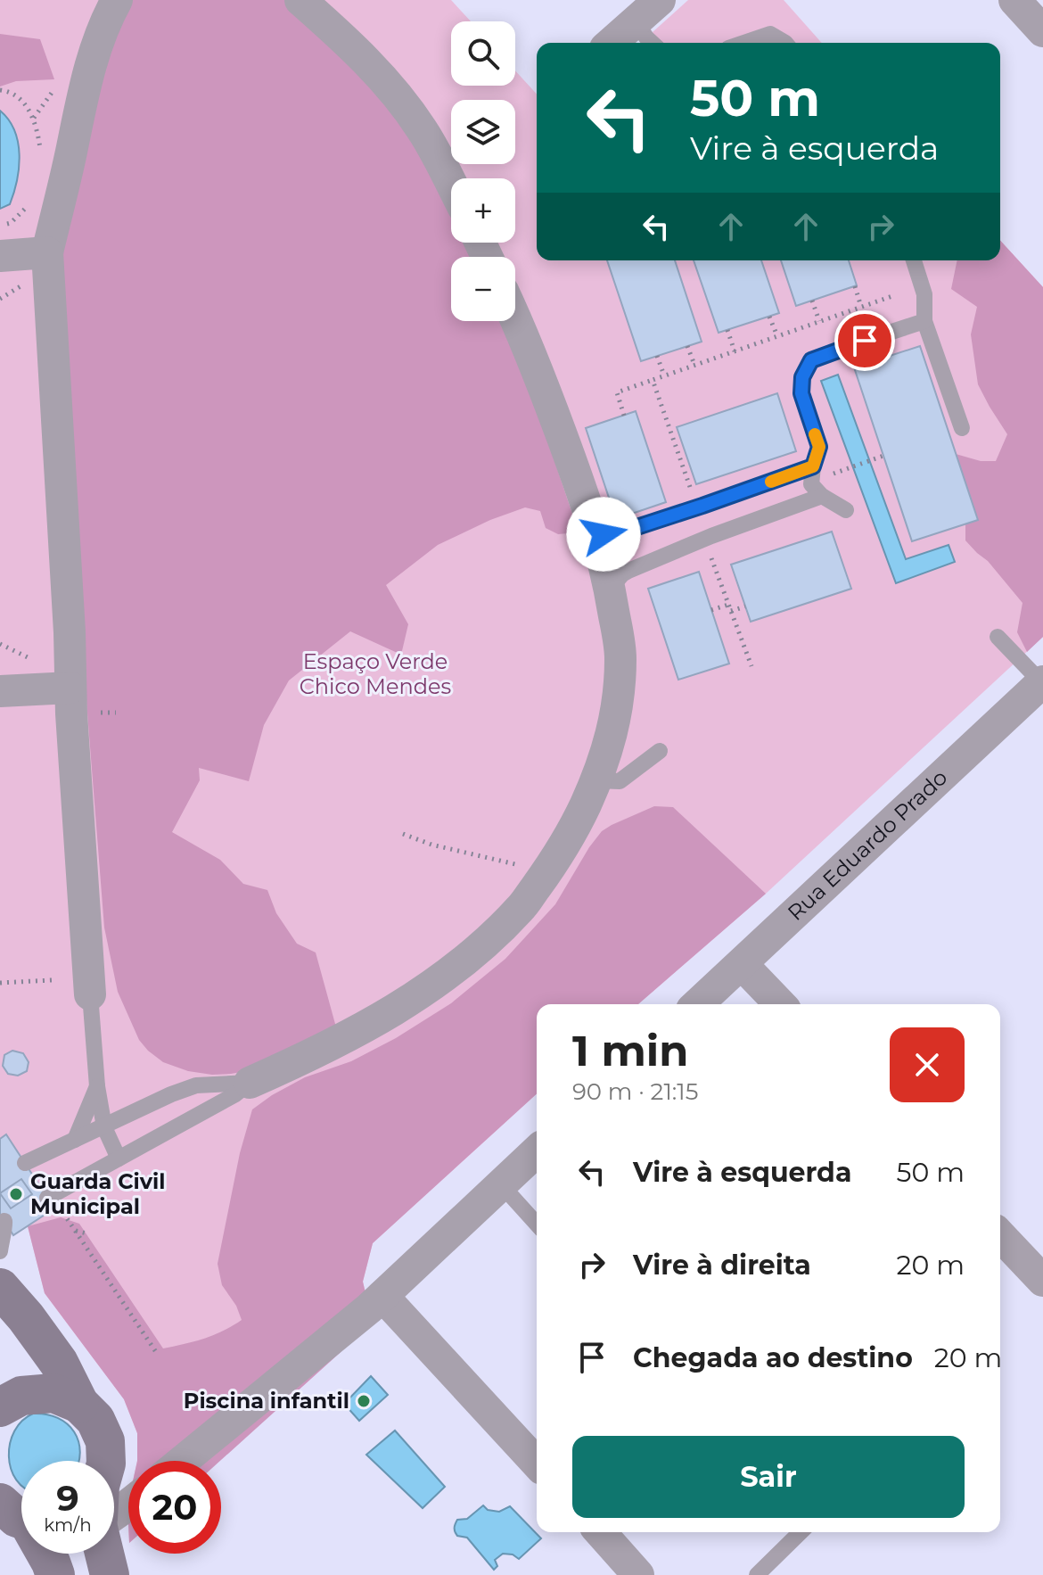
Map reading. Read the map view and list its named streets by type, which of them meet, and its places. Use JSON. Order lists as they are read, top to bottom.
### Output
{
  "streets": {
    "street": ["Rua Eduardo Prado"]
  },
  "parks": ["Espaço Verde Chico Mendes"],
  "places": ["Guarda Civil Municipal", "Piscina infantil"],
  "page": {
    "map_buttons": ["+", "−"],
    "turn": ["50 m", "Vire à esquerda"],
    "heading": ["1 min", "90 m · 21:15"],
    "list": [
      {
        "name": "Vire à esquerda",
        "value": "50 m"
      },
      {
        "name": "Vire à direita",
        "value": "20 m"
      },
      {
        "name": "Chegada ao destino",
        "value": "20 m"
      }
    ],
    "buttons": "Sair",
    "speed": "9 km/h",
    "limit": "20"
  }
}
